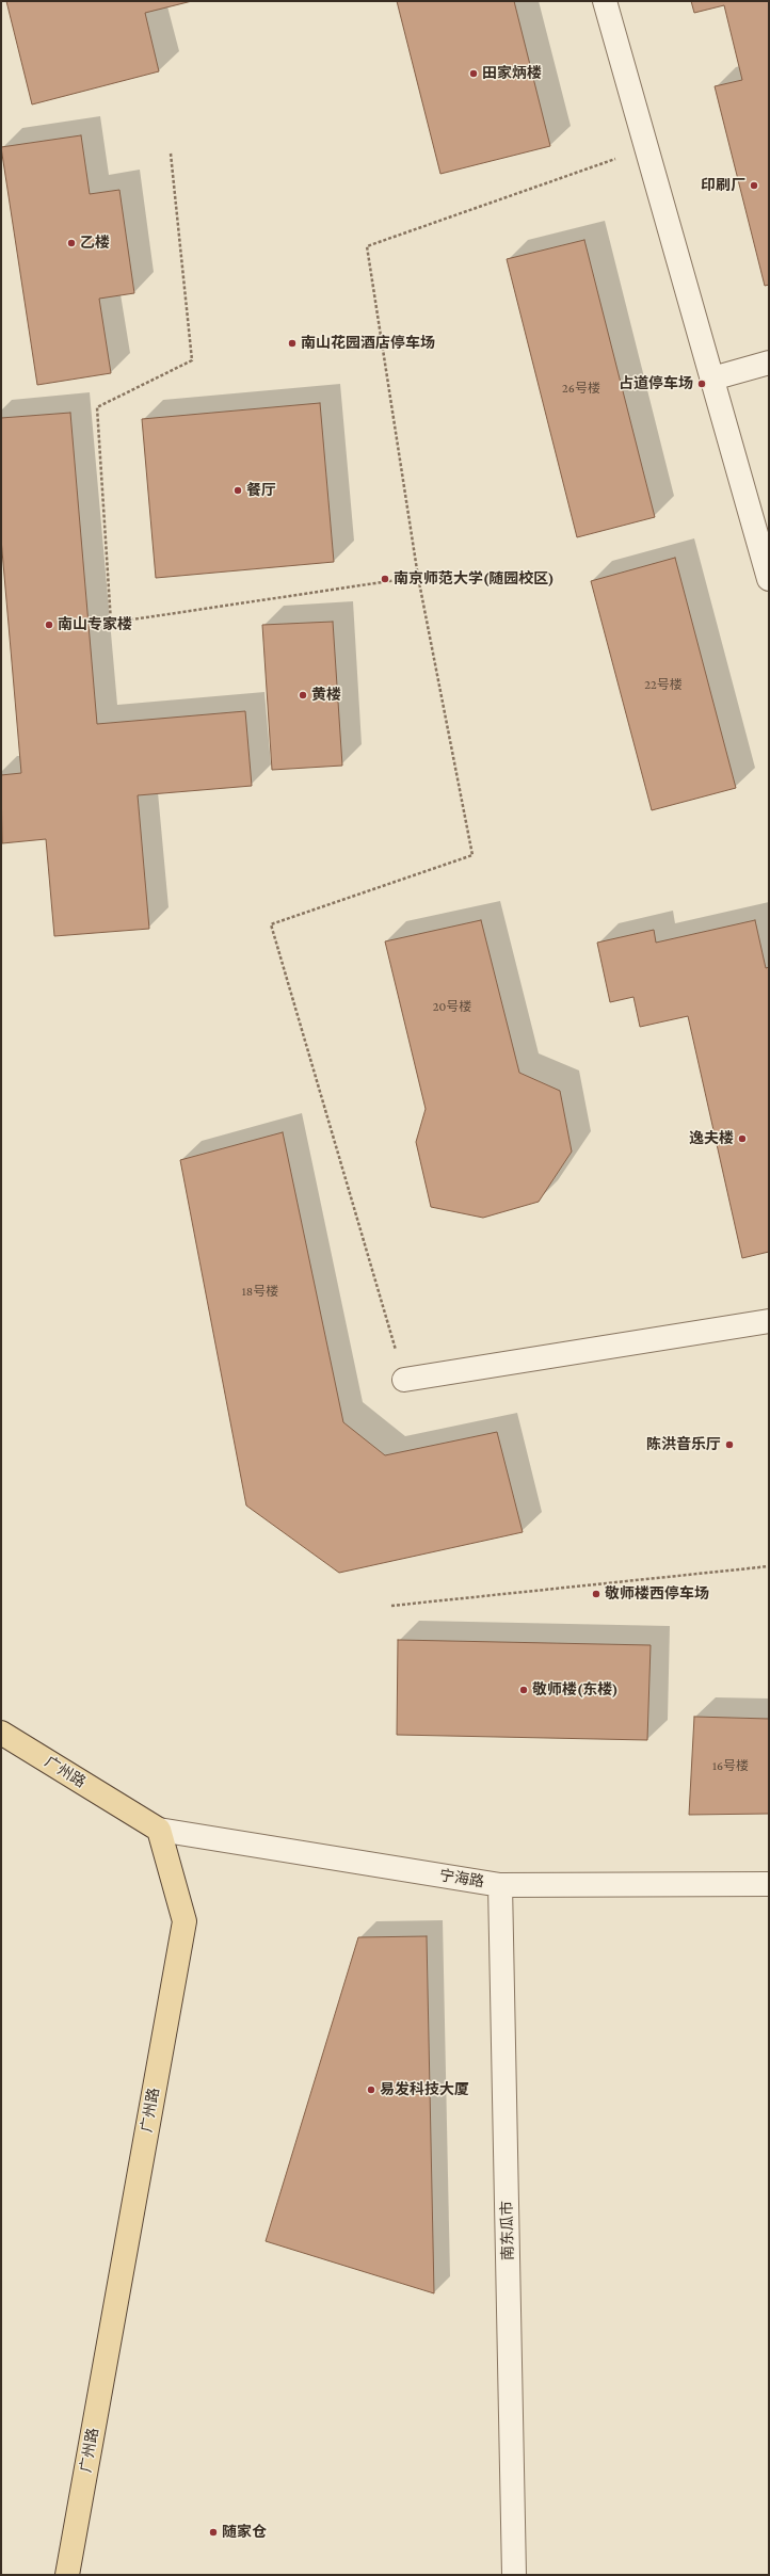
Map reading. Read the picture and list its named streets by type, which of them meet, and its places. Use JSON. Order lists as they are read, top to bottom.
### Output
{
  "streets": {
    "main road": ["广州路"],
    "street": ["宁海路", "南东瓜市"]
  },
  "crossings": [
    ["广州路", "宁海路"],
    ["宁海路", "南东瓜市"]
  ],
  "places": [
    "田家炳楼",
    "印刷厂",
    "乙楼",
    "南山花园酒店停车场",
    "占道停车场",
    "餐厅",
    "南京师范大学(随园校区)",
    "南山专家楼",
    "黄楼",
    "逸夫楼",
    "陈洪音乐厅",
    "敬师楼西停车场",
    "敬师楼(东楼)",
    "易发科技大厦",
    "随家仓"
  ],
  "house_numbers": [
    "26号楼",
    "22号楼",
    "20号楼",
    "18号楼",
    "16号楼"
  ]
}
